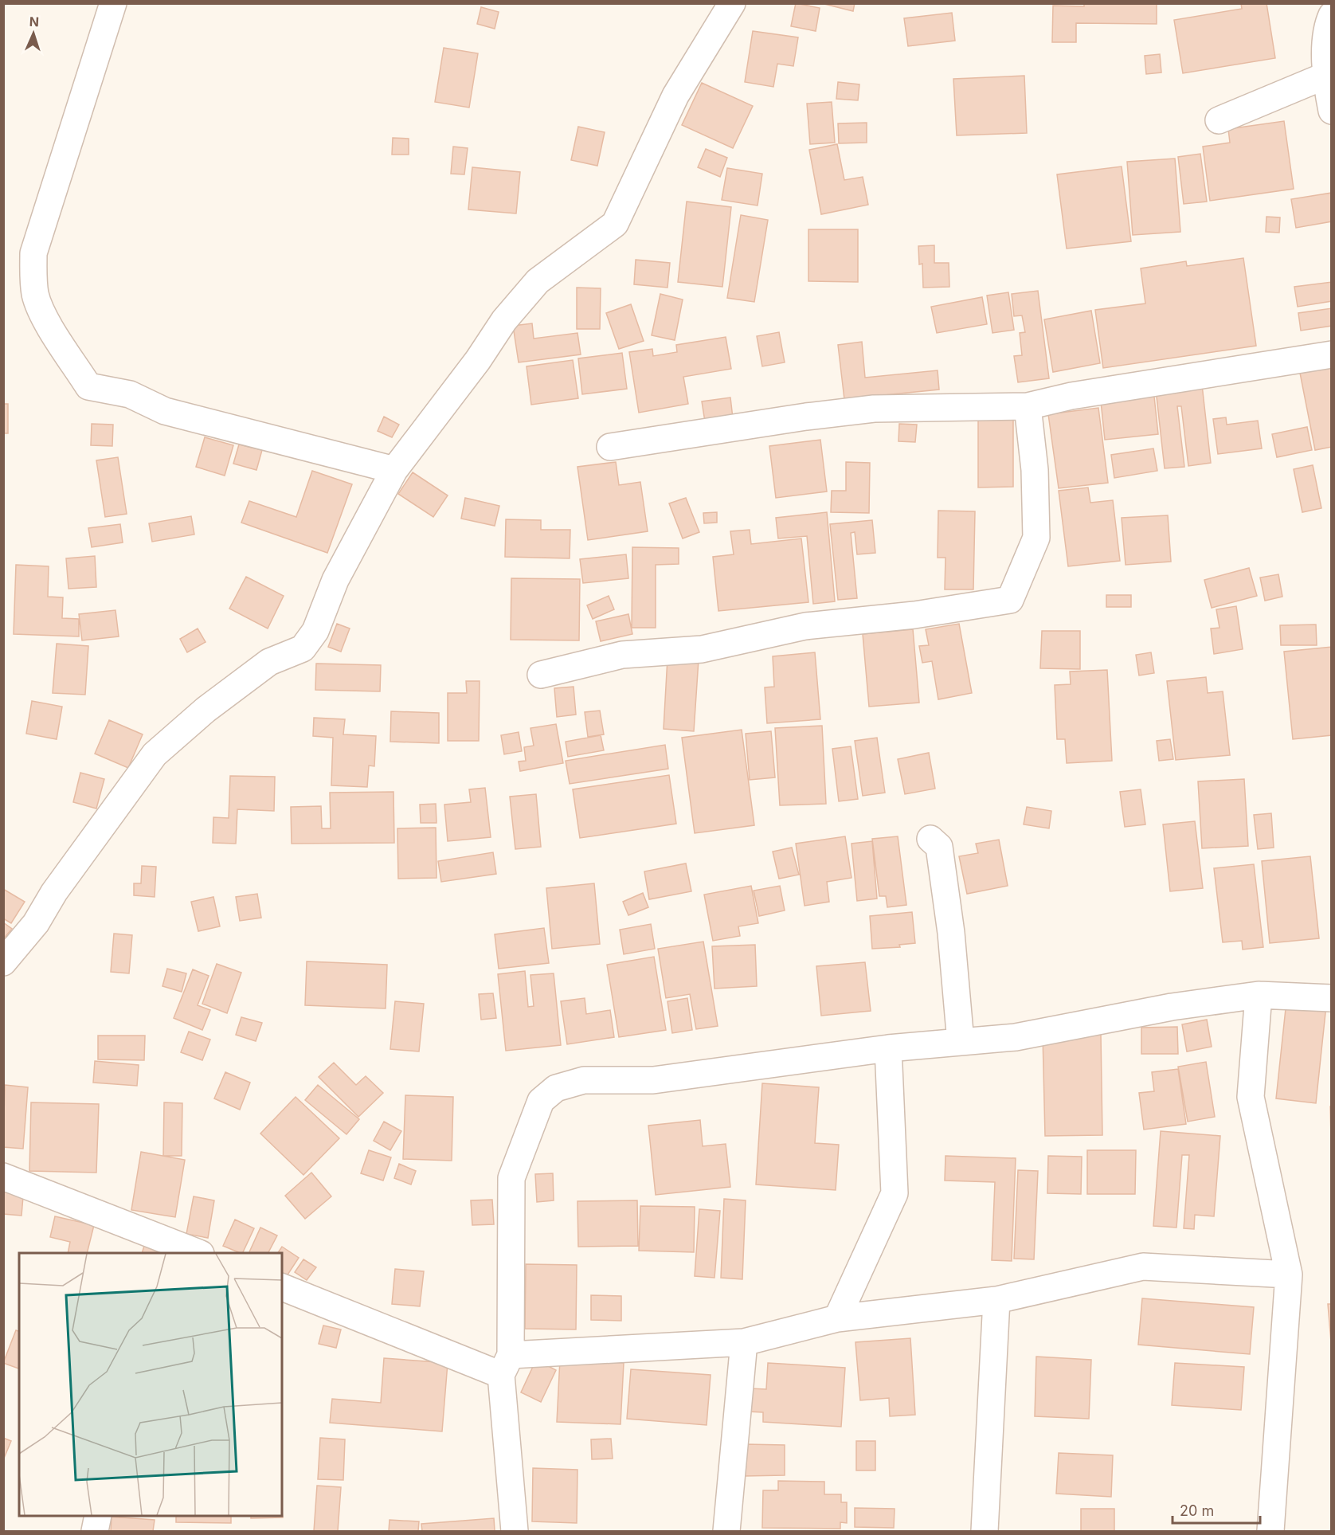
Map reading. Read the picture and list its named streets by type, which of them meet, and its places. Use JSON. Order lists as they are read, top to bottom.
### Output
{
  "scale_bar": "20 m",
  "north": "top"
}
